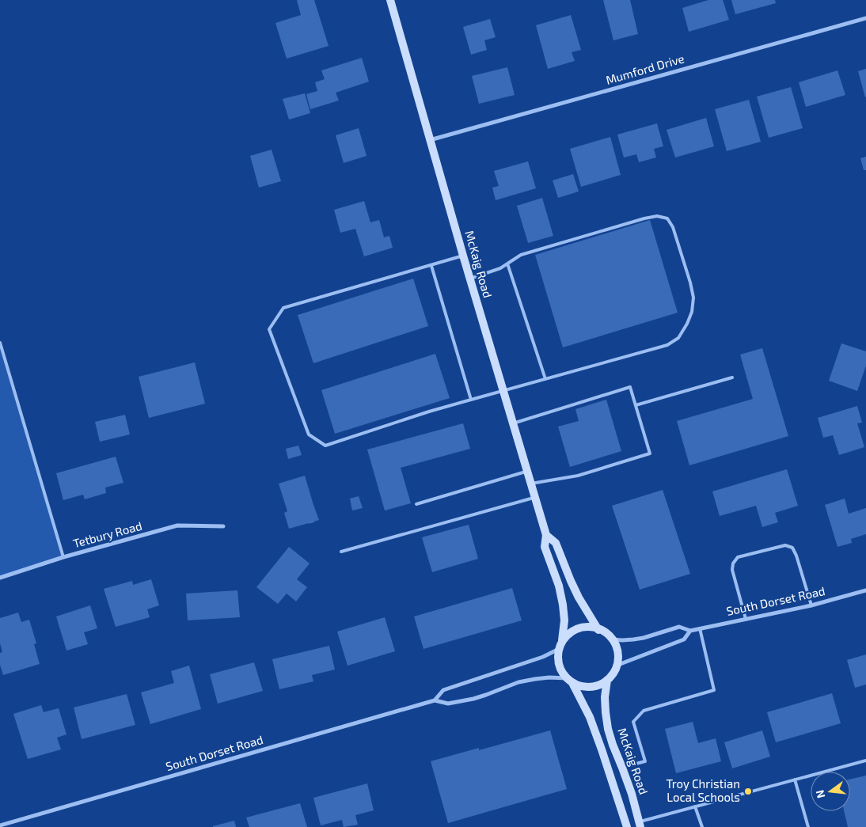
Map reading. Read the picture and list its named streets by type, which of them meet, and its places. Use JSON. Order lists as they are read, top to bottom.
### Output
{
  "streets": {
    "street": [
      "Mumford Drive",
      "McKaig Road",
      "Tetbury Road",
      "South Dorset Road"
    ]
  },
  "crossings": [
    ["Mumford Drive", "McKaig Road"],
    ["McKaig Road", "South Dorset Road"]
  ],
  "places": ["Troy Christian Local Schools"],
  "north": "left"
}
